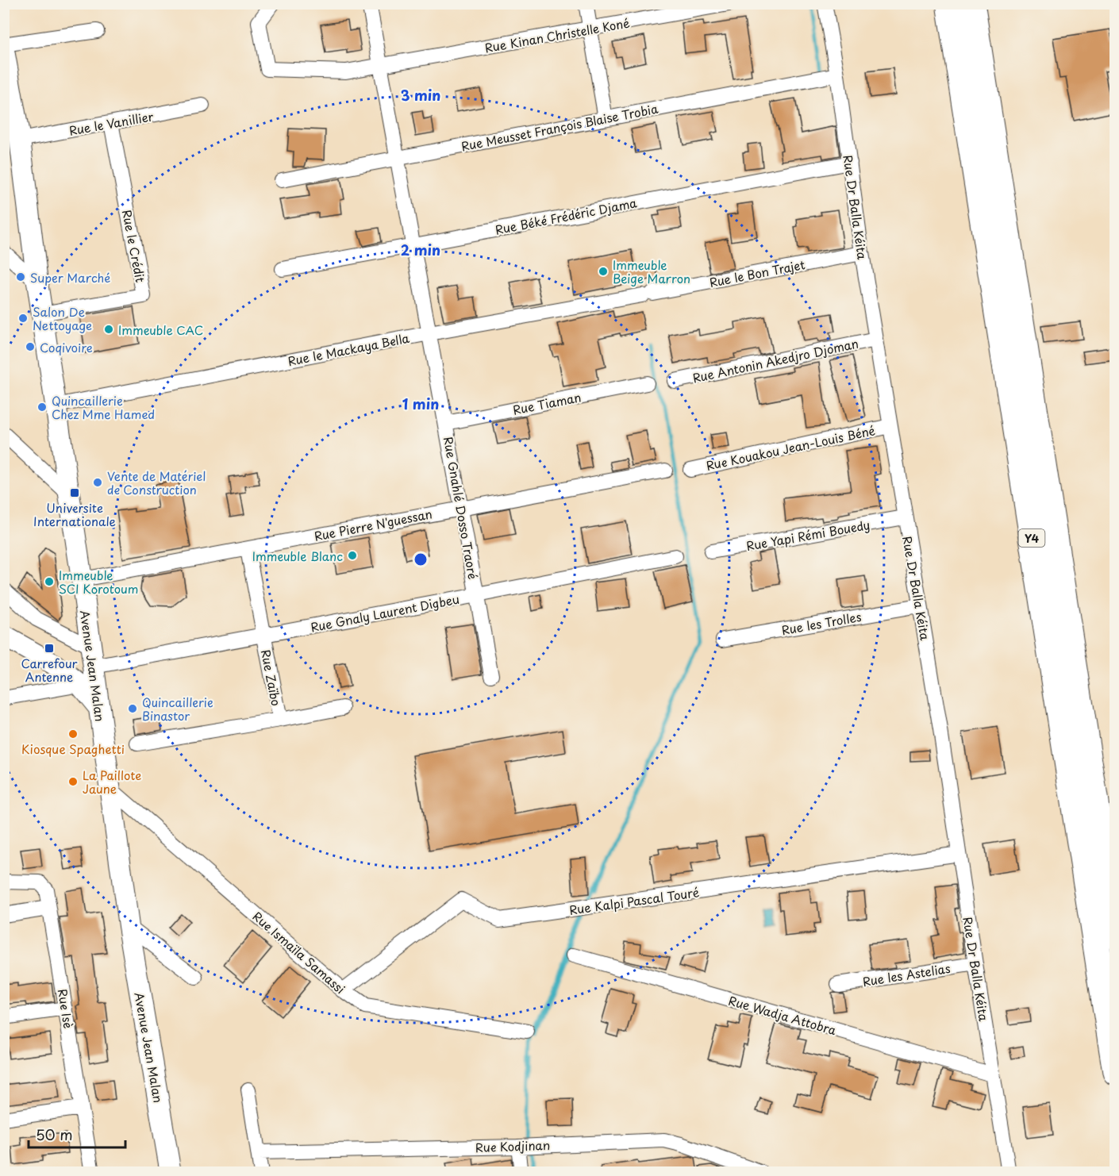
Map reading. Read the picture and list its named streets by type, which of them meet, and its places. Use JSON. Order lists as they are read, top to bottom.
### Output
{
  "streets": {
    "highway": ["Y4"],
    "main road": ["Avenue Jean Malan"],
    "street": [
      "Rue Kinan Christelle Koné",
      "Rue le Vanillier",
      "Rue Meusset François Blaise Trobia",
      "Rue Dr Balla Kéita",
      "Rue Béké Frédéric Djama",
      "Rue le Crédit",
      "Rue le Bon Trajet",
      "Rue le Mackaya Bella",
      "Rue Antonin Akedjro Djoman",
      "Rue Tiaman",
      "Rue Kouakou Jean-Louis Béné",
      "Rue Gnahlé Dosso Traoré",
      "Rue Pierre N'guessan",
      "Rue Yapi Rémi Bouedy",
      "Rue Gnaly Laurent Digbeu",
      "Rue les Trolles",
      "Rue Zaïbo",
      "Rue Kalpi Pascal Touré",
      "Rue Ismaïla Samassi",
      "Rue les Astelias",
      "Rue Isè",
      "Rue Wadja Attobra",
      "Rue Kodjinan"
    ]
  },
  "crossings": [
    ["Rue Kinan Christelle Koné", "Rue Gnahlé Dosso Traoré"],
    ["Rue le Vanillier", "Rue le Crédit"],
    ["Rue le Vanillier", "Avenue Jean Malan"],
    ["Rue Meusset François Blaise Trobia", "Rue Dr Balla Kéita"],
    ["Rue Meusset François Blaise Trobia", "Rue Gnahlé Dosso Traoré"],
    ["Rue Dr Balla Kéita", "Rue Béké Frédéric Djama"],
    ["Rue Dr Balla Kéita", "Rue le Bon Trajet"],
    ["Rue Dr Balla Kéita", "Rue Antonin Akedjro Djoman"],
    ["Rue Dr Balla Kéita", "Rue Kouakou Jean-Louis Béné"],
    ["Rue Dr Balla Kéita", "Rue Yapi Rémi Bouedy"],
    ["Rue Dr Balla Kéita", "Rue les Trolles"],
    ["Rue Dr Balla Kéita", "Rue Kalpi Pascal Touré"],
    ["Rue Dr Balla Kéita", "Rue les Astelias"],
    ["Rue Dr Balla Kéita", "Rue Wadja Attobra"],
    ["Rue Béké Frédéric Djama", "Rue Gnahlé Dosso Traoré"],
    ["Rue le Crédit", "Avenue Jean Malan"],
    ["Rue le Bon Trajet", "Rue le Mackaya Bella"],
    ["Rue le Mackaya Bella", "Rue Gnahlé Dosso Traoré"],
    ["Rue le Mackaya Bella", "Avenue Jean Malan"],
    ["Rue Tiaman", "Rue Gnahlé Dosso Traoré"],
    ["Rue Gnahlé Dosso Traoré", "Rue Pierre N'guessan"],
    ["Rue Gnahlé Dosso Traoré", "Rue Gnaly Laurent Digbeu"],
    ["Rue Pierre N'guessan", "Avenue Jean Malan"],
    ["Rue Pierre N'guessan", "Rue Zaïbo"],
    ["Rue Gnaly Laurent Digbeu", "Avenue Jean Malan"],
    ["Rue Gnaly Laurent Digbeu", "Rue Zaïbo"],
    ["Avenue Jean Malan", "Rue Ismaïla Samassi"],
    ["Rue Kalpi Pascal Touré", "Rue Ismaïla Samassi"]
  ],
  "places": {
    "other": [
      "Immeuble Beige Marron",
      "Super Marché",
      "Salon De Nettoyage",
      "Immeuble CAC",
      "Coqivoire",
      "Quincaillerie Chez Mme Hamed",
      "Vente de Matériel de Construction",
      "Immeuble Blanc",
      "Immeuble SCI Korotoum",
      "Quincaillerie Binastor",
      "Kiosque Spaghetti",
      "La Paillote Jaune"
    ],
    "transit": ["Universite Internationale", "Carrefour Antenne"]
  },
  "scale_bar": "50 m",
  "rings": ["3 min", "2 min", "1 min"]
}
